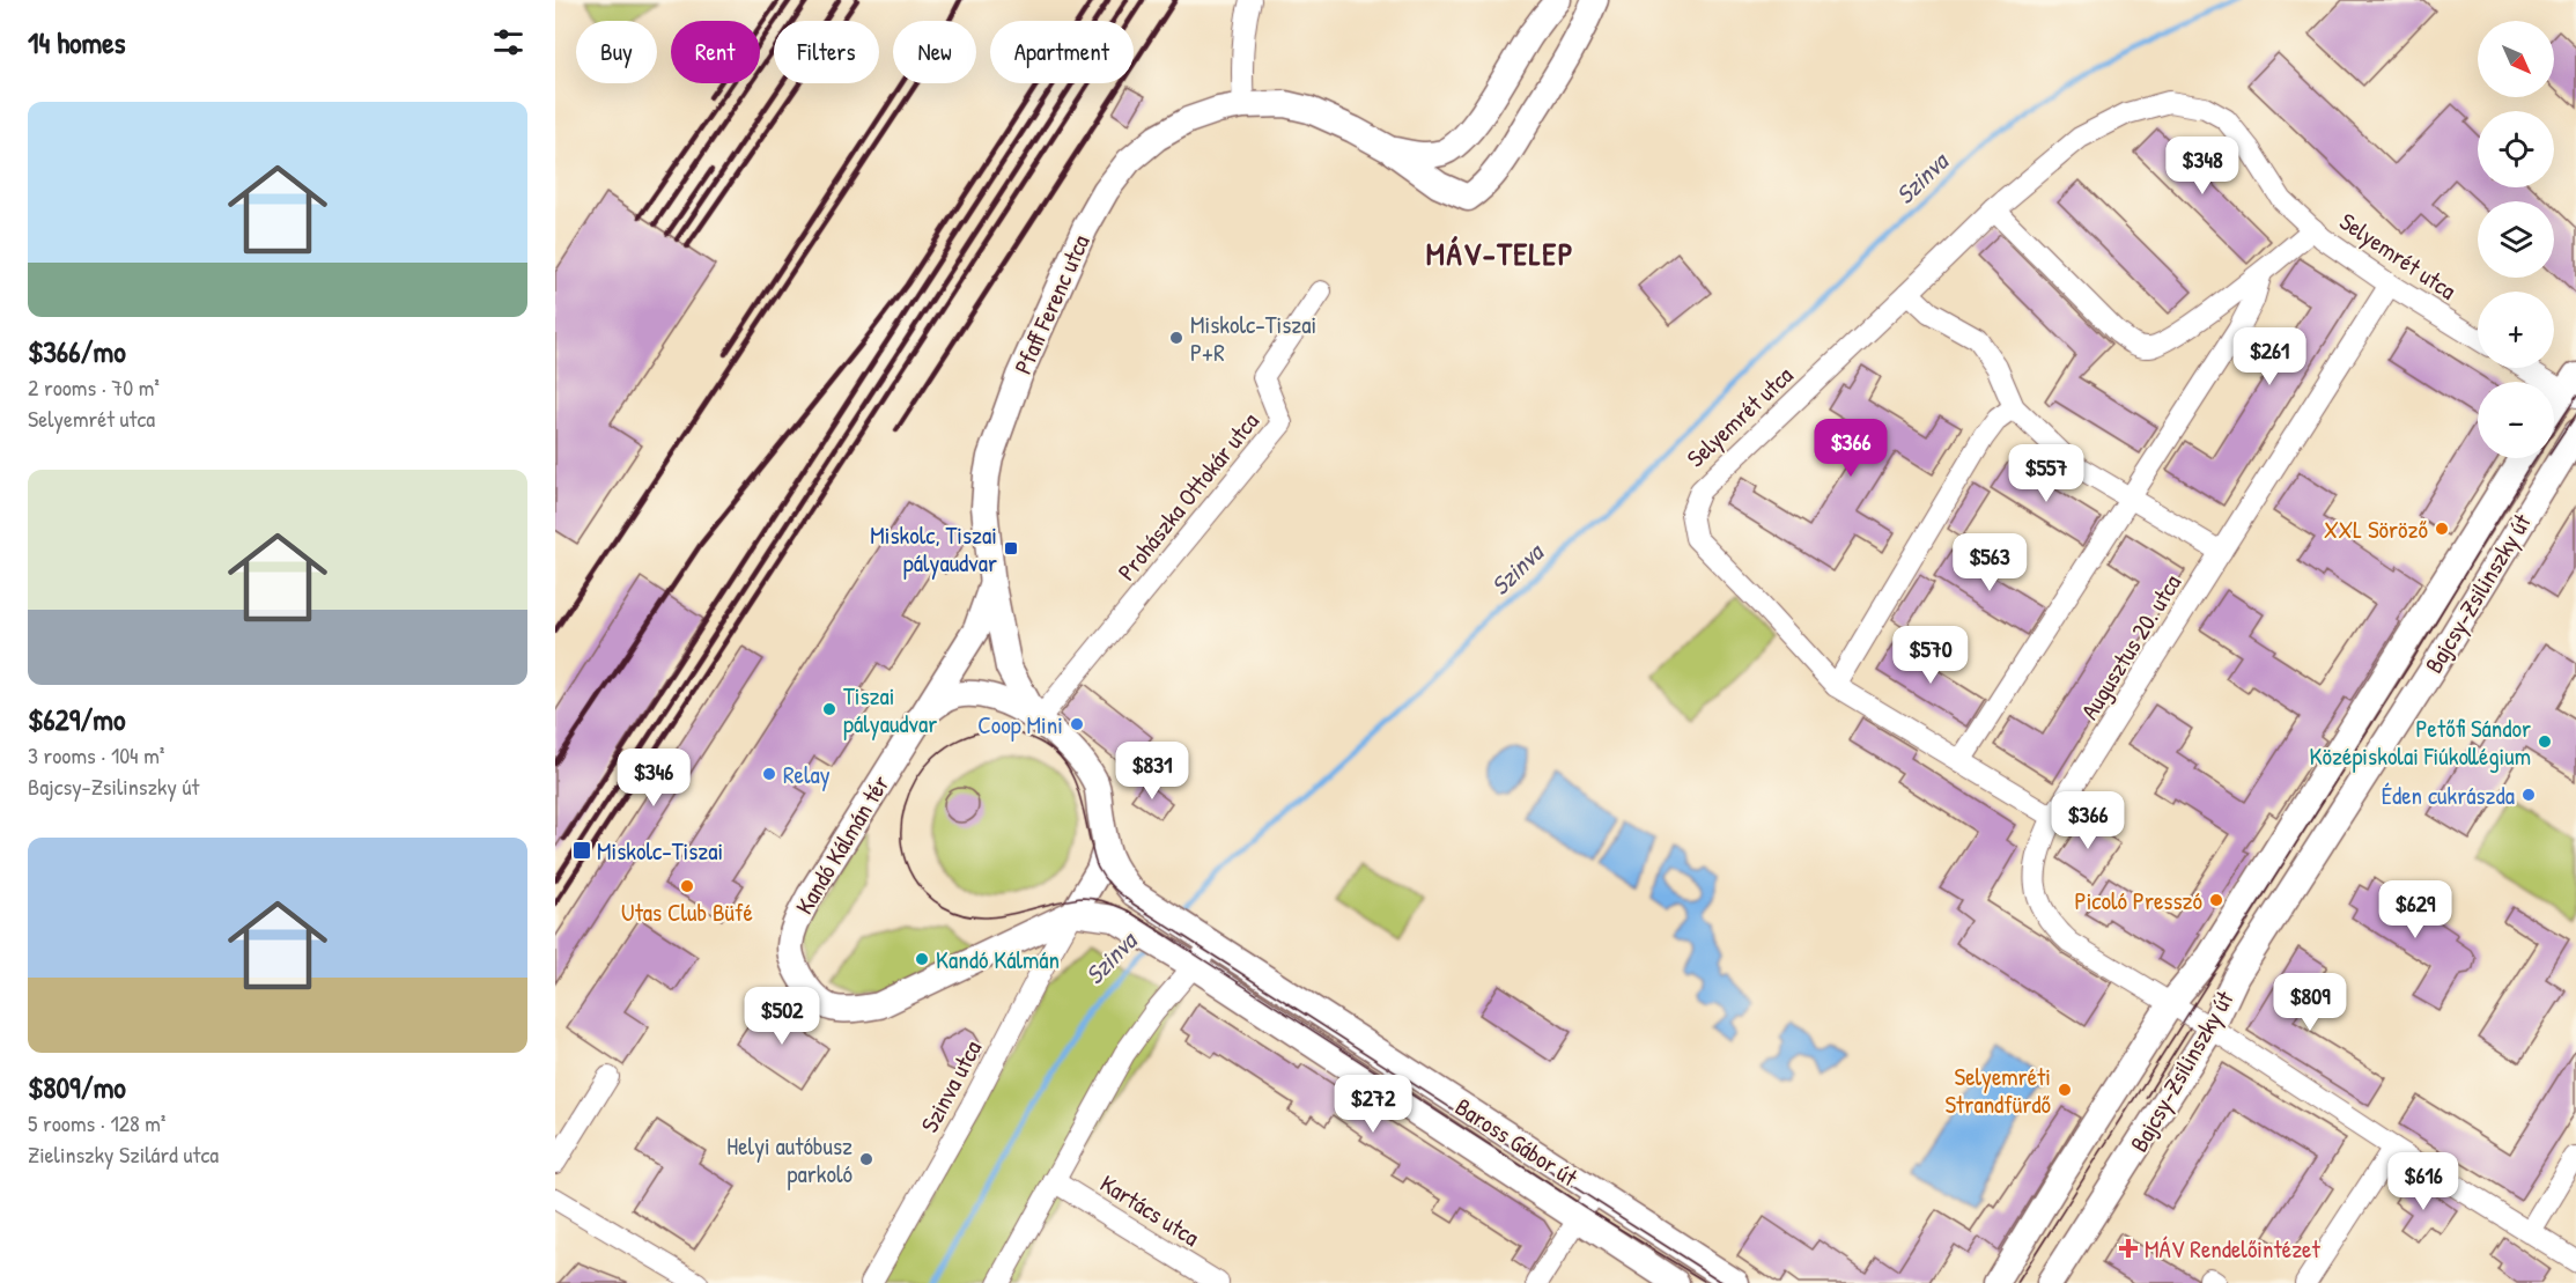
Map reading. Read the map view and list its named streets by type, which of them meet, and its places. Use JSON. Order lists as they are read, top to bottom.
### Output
{
  "streets": {
    "street": [
      "Selyemrét utca",
      "Pfaff Ferenc utca",
      "Prohászka Ottokár utca",
      "Bajcsy-Zsilinszky út",
      "Augusztus 20. utca",
      "Kandó Kálmán tér",
      "Szinva utca",
      "Baross Gábor út",
      "Kartács utca"
    ]
  },
  "crossings": [
    ["Selyemrét utca", "Augusztus 20. utca"],
    ["Pfaff Ferenc utca", "Kandó Kálmán tér"],
    ["Bajcsy-Zsilinszky út", "Augusztus 20. utca"],
    ["Kandó Kálmán tér", "Szinva utca"],
    ["Kandó Kálmán tér", "Baross Gábor út"],
    ["Szinva utca", "Baross Gábor út"]
  ],
  "districts": ["MÁV-TELEP"],
  "water": ["Szinva"],
  "places": {
    "other": [
      "Miskolc-Tiszai P+R",
      "XXL Söröző",
      "Tiszai pályaudvar",
      "Coop Mini",
      "Petőfi Sándor Középiskolai Fiúkollégium",
      "Relay",
      "Éden cukrászda",
      "Utas Club Büfé",
      "Picoló Presszó",
      "Kandó Kálmán",
      "Selyemréti Strandfürdő",
      "Helyi autóbusz parkoló"
    ],
    "transit": ["Miskolc, Tiszai pályaudvar", "Miskolc-Tiszai"],
    "health": ["MÁV Rendelőintézet"]
  },
  "north": "bottom right",
  "page": {
    "heading": "14 homes",
    "map_buttons": ["+", "−"],
    "chip": [
      "Buy",
      "Rent",
      "Filters",
      "New",
      "Apartment"
    ],
    "list": [
      {
        "name": "$366/mo",
        "note": "2 rooms · 70 m² · Selyemrét utca"
      },
      {
        "name": "$629/mo",
        "note": "3 rooms · 104 m² · Bajcsy-Zsilinszky út"
      },
      {
        "name": "$809/mo",
        "note": "5 rooms · 128 m² · Zielinszky Szilárd utca"
      }
    ],
    "price": [
      "$348",
      "$261",
      "$366",
      "$557",
      "$563",
      "$570",
      "$831",
      "$346",
      "$366",
      "$629",
      "$809",
      "$502",
      "$272",
      "$616"
    ]
  }
}
